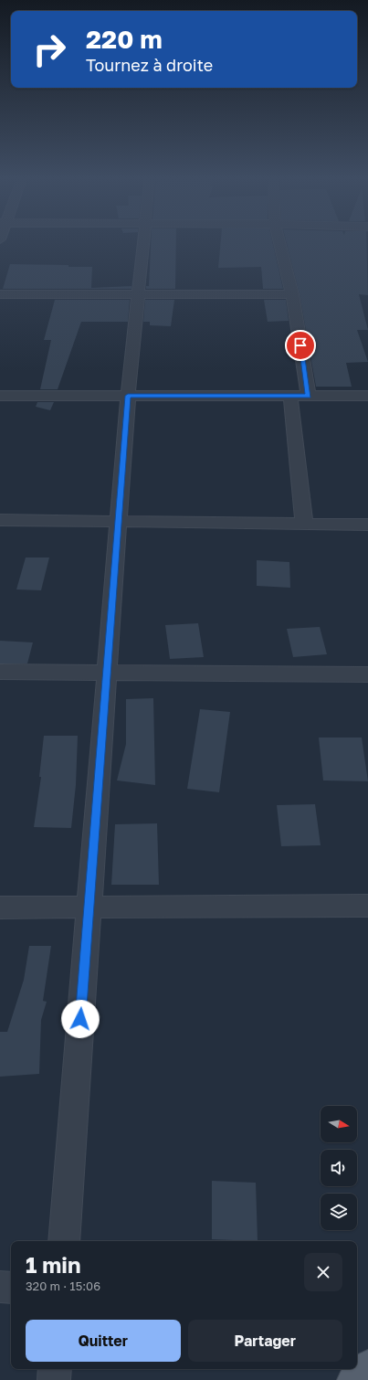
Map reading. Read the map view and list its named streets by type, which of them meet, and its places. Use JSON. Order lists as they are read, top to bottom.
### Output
{
  "north": "right",
  "page": {
    "turn": ["220 m", "Tournez à droite"],
    "heading": ["1 min", "320 m · 15:06"],
    "buttons": ["Quitter", "Partager"]
  }
}
